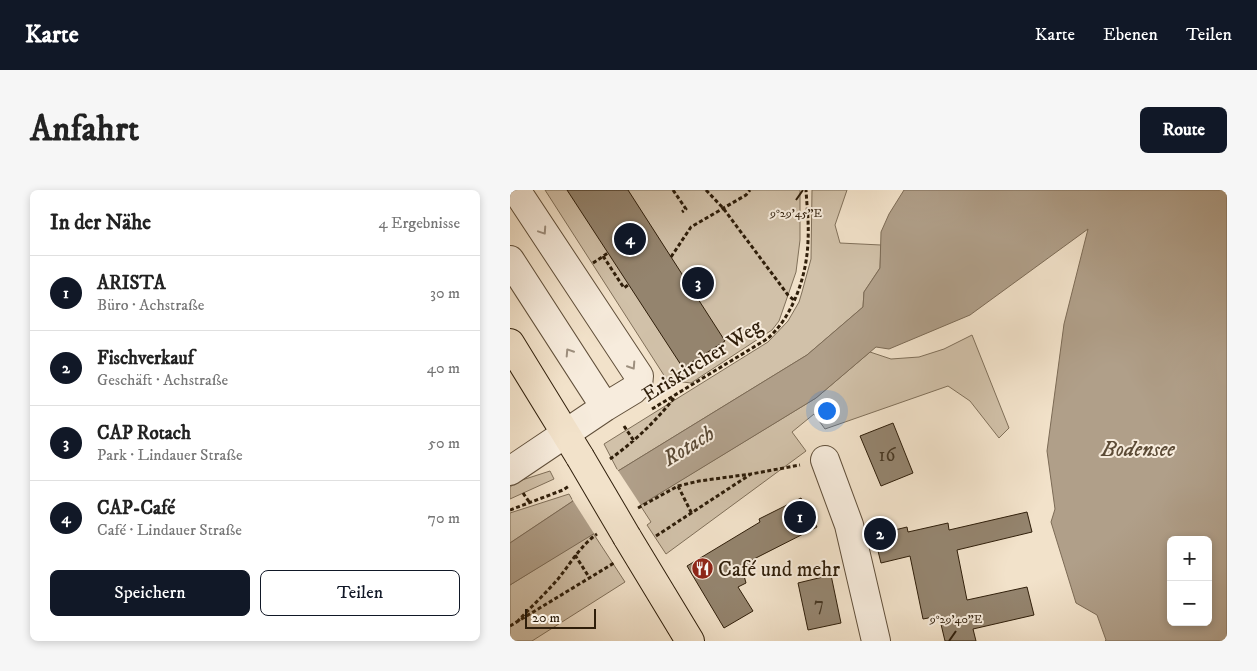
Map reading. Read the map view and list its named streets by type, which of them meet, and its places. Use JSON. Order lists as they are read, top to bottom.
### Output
{
  "streets": {
    "path": ["Eriskircher Weg"]
  },
  "water": ["Rotach", "Bodensee"],
  "places": {
    "restaurant": ["Café und mehr"]
  },
  "house_numbers": ["16", "7"],
  "scale_bar": "20 m",
  "page": {
    "header": "Karte",
    "nav": ["Karte", "Ebenen", "Teilen"],
    "buttons": [
      "Route",
      ["Speichern", "Teilen"]
    ],
    "title": "Anfahrt",
    "heading": ["In der Nähe", "4 Ergebnisse"],
    "pins": [
      "4",
      "3",
      "1",
      "2"
    ],
    "list": [
      {
        "mark": "1",
        "name": "ARISTA",
        "note": "Büro · Achstraße",
        "value": "30 m"
      },
      {
        "mark": "2",
        "name": "Fischverkauf",
        "note": "Geschäft · Achstraße",
        "value": "40 m"
      },
      {
        "mark": "3",
        "name": "CAP Rotach",
        "note": "Park · Lindauer Straße",
        "value": "50 m"
      },
      {
        "mark": "4",
        "name": "CAP-Café",
        "note": "Café · Lindauer Straße",
        "value": "70 m"
      }
    ],
    "map_buttons": ["+", "−"],
    "scale": "20 m"
  },
  "coordinates": ["9°29'45\"E", "9°29'40\"E"]
}
